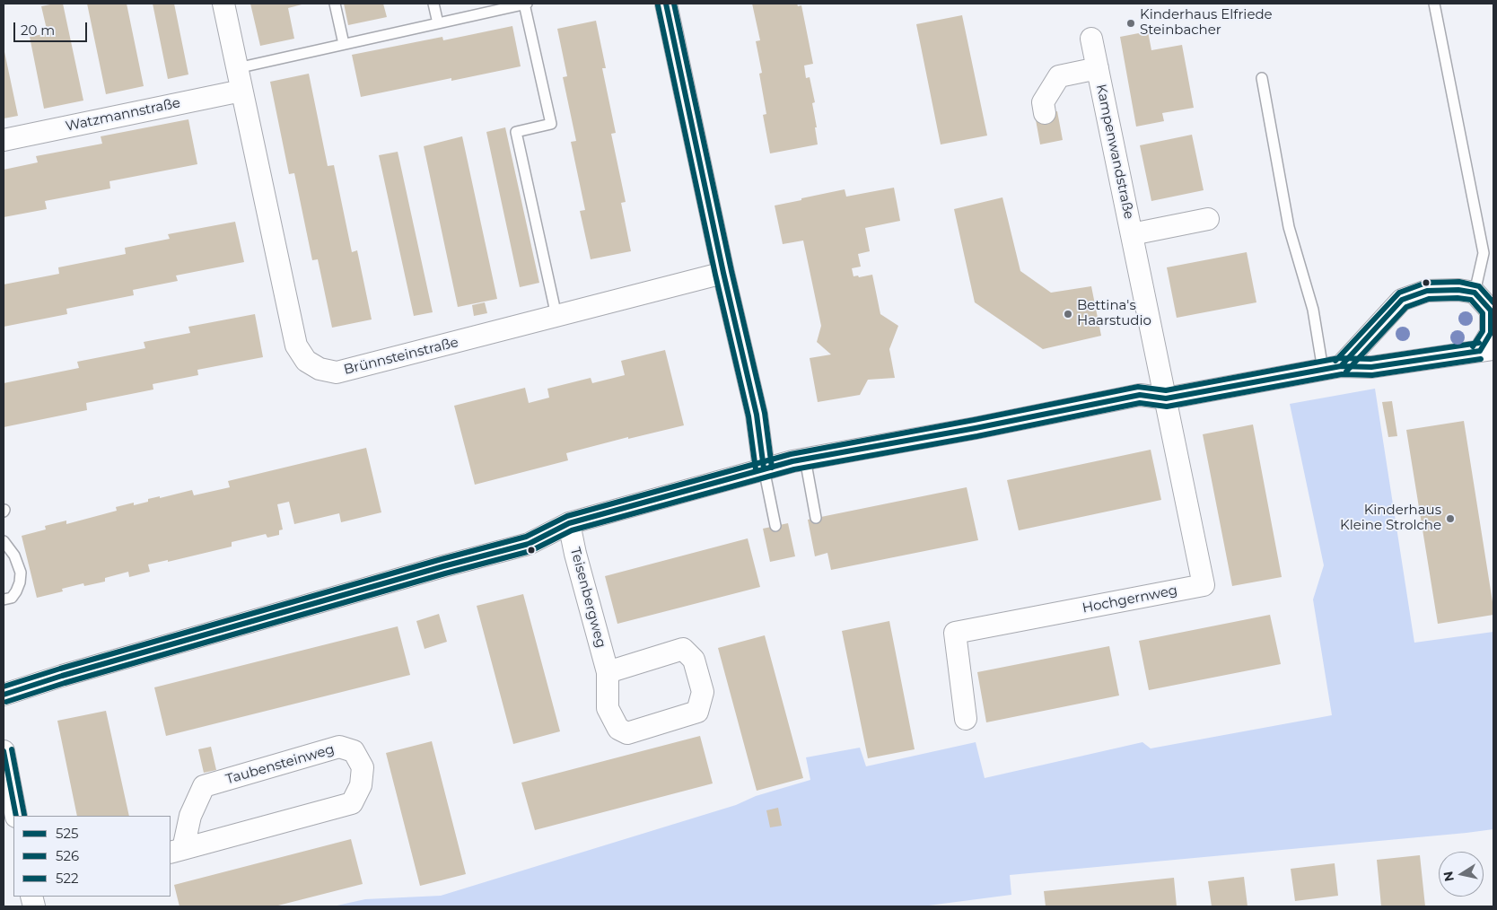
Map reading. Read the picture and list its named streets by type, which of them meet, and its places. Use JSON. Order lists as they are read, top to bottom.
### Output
{
  "streets": {
    "street": [
      "Watzmannstraße",
      "Kampenwandstraße",
      "Brünnsteinstraße",
      "Teisenbergweg",
      "Hochgernweg",
      "Taubensteinweg"
    ]
  },
  "crossings": [
    ["Watzmannstraße", "Brünnsteinstraße"],
    ["Kampenwandstraße", "Hochgernweg"]
  ],
  "places": ["Kinderhaus Elfriede Steinbacher", "Bettina's Haarstudio", "Kinderhaus Kleine Strolche"],
  "lines": ["transit line 525", "transit line 522", "transit line 526"],
  "legend": ["525", "526", "522"],
  "scale_bar": "20 m",
  "north": "left"
}
